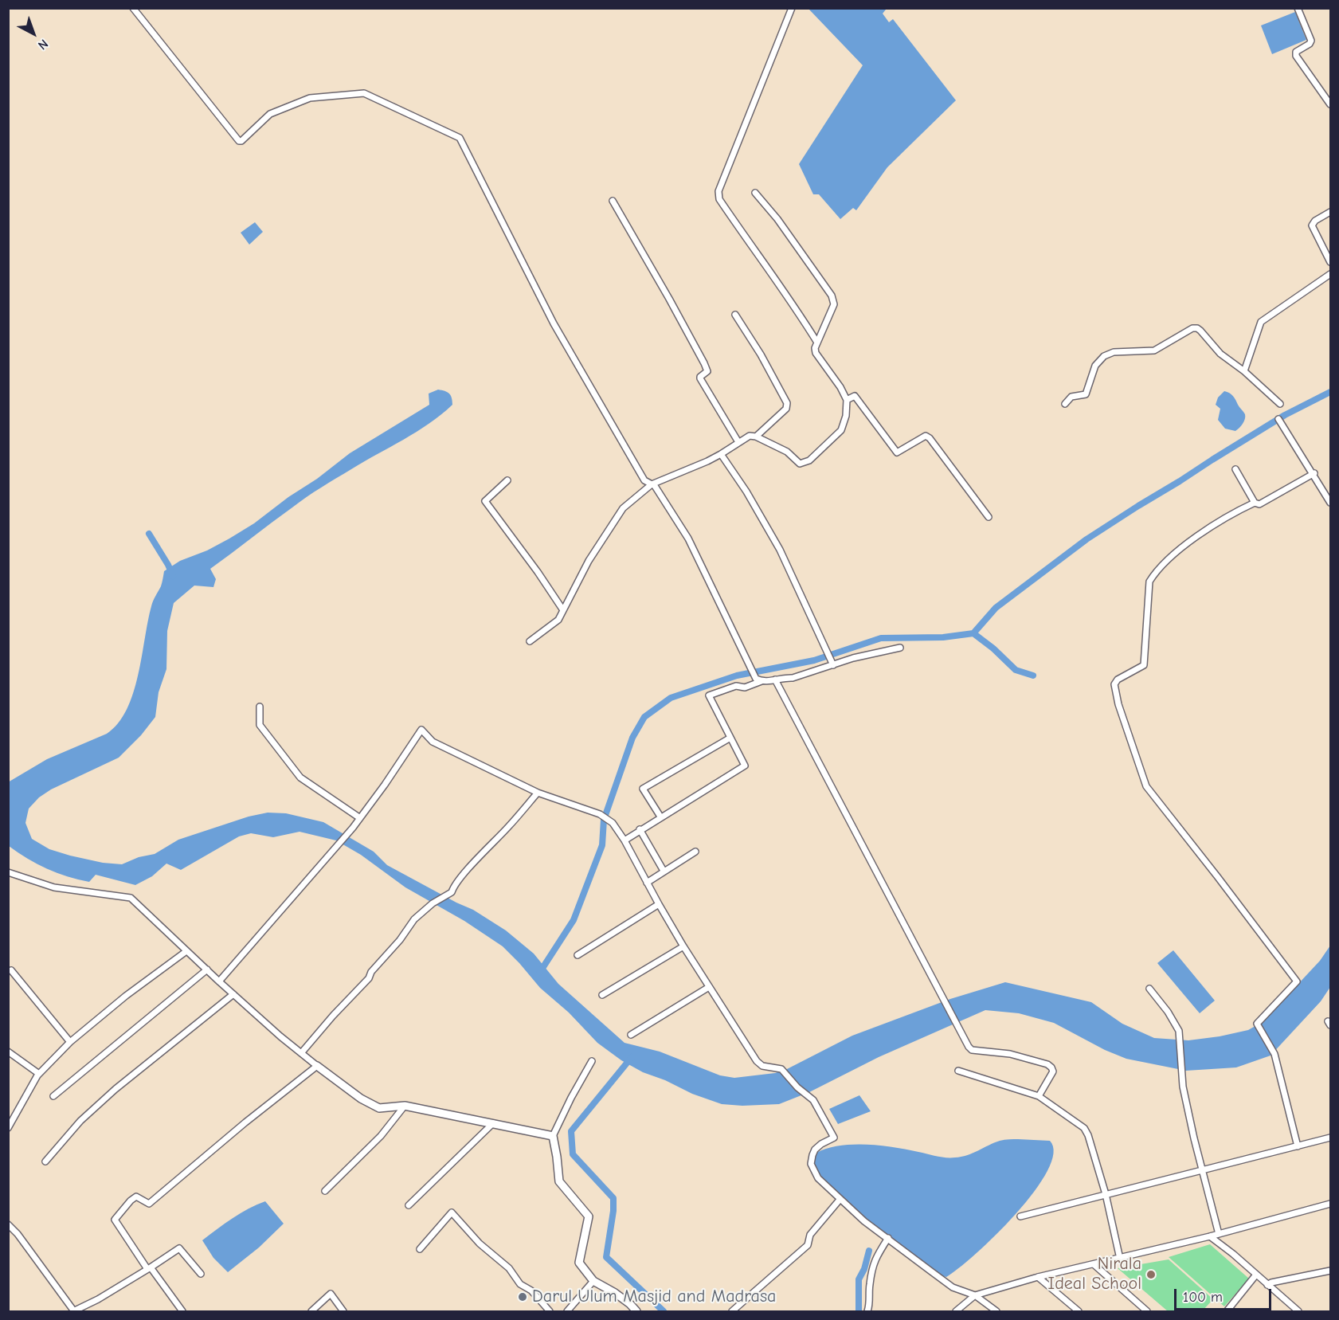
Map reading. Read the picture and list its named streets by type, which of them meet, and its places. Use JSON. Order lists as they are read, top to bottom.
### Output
{
  "places": ["Nirala Ideal School", "Darul Ulum Masjid and Madrasa"],
  "scale_bar": "100 m",
  "north": "bottom right"
}
